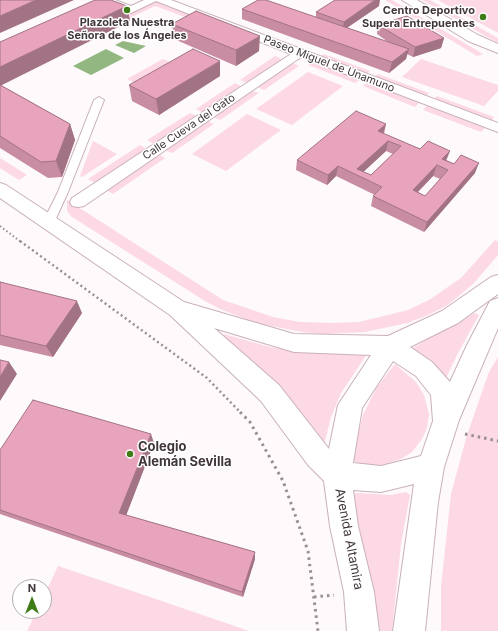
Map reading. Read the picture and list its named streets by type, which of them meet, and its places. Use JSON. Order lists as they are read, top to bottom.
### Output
{
  "streets": {
    "street": ["Paseo Miguel de Unamuno", "Calle Cueva del Gato", "Avenida Altamira"]
  },
  "crossings": [
    ["Paseo Miguel de Unamuno", "Calle Cueva del Gato"]
  ],
  "places": ["Plazoleta Nuestra Señora de los Ángeles", "Centro Deportivo Supera Entrepuentes", "Colegio Alemán Sevilla"],
  "north": "top"
}
